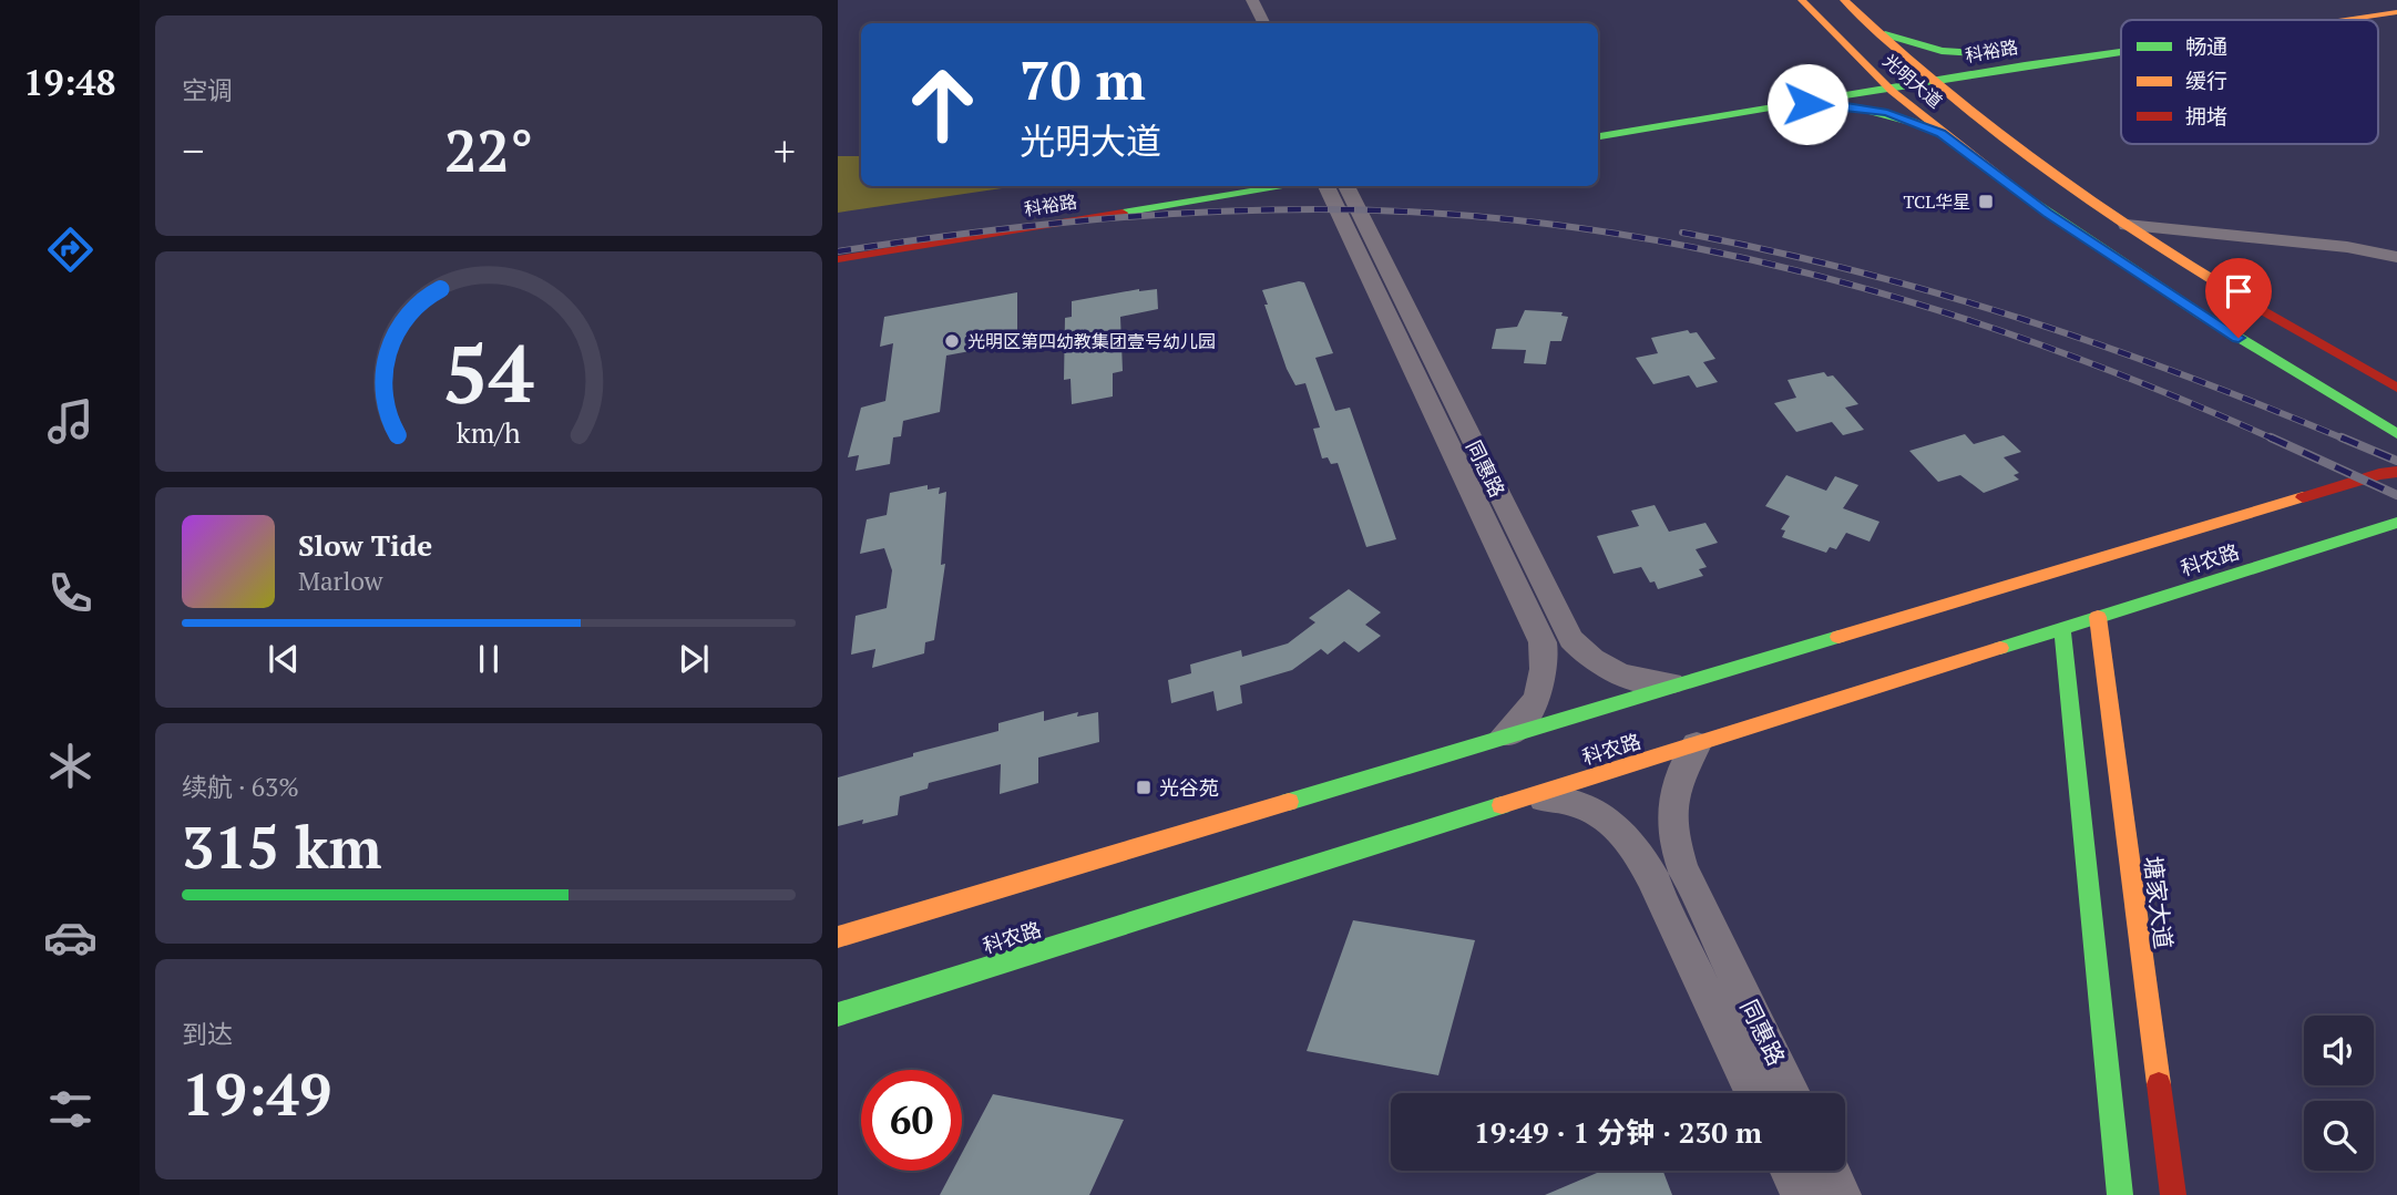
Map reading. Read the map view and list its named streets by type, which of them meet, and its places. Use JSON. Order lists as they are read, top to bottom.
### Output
{
  "streets": {
    "main road": [
      "科裕路",
      "光明大道",
      "科农路",
      "塘家大道"
    ],
    "street": ["同惠路"]
  },
  "crossings": [
    ["科裕路", "光明大道"],
    ["同惠路", "科农路"],
    ["科农路", "塘家大道"]
  ],
  "places": {
    "transit": ["TCL华星", "光谷苑"],
    "other": ["光明区第四幼教集团壹号幼儿园"]
  },
  "legend": ["畅通", "缓行", "拥堵"],
  "page": {
    "tabs": "19:48",
    "tile": [
      "空调",
      ["续航 · 63%", "315 km"],
      ["到达", "19:49"]
    ],
    "turn": ["70 m", "光明大道"],
    "heat": ["−", "22°", "+"],
    "song": ["Slow Tide", "Marlow"],
    "limit": "60",
    "trip": "19:49 · 1 分钟 · 230 m",
    "gauge": ["54", "km/h"]
  }
}
